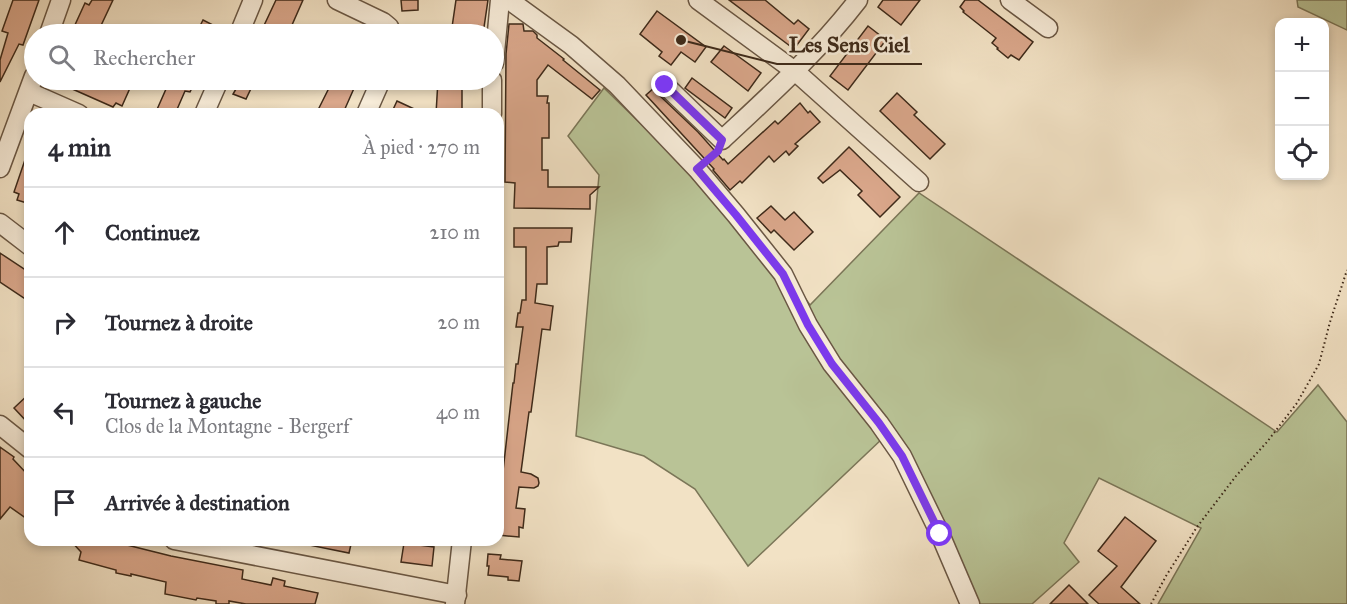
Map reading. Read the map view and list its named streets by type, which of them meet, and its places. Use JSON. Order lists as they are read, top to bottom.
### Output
{
  "places": ["Les Sens Ciel"],
  "page": {
    "map_buttons": ["+", "−"],
    "search": "Rechercher",
    "heading": ["4 min", "À pied · 270 m"],
    "list": [
      ["Continuez", "210 m"],
      ["Tournez à droite", "20 m"],
      ["Tournez à gauche", "Clos de la Montagne - Bergerf", "40 m"],
      "Arrivée à destination"
    ]
  }
}
